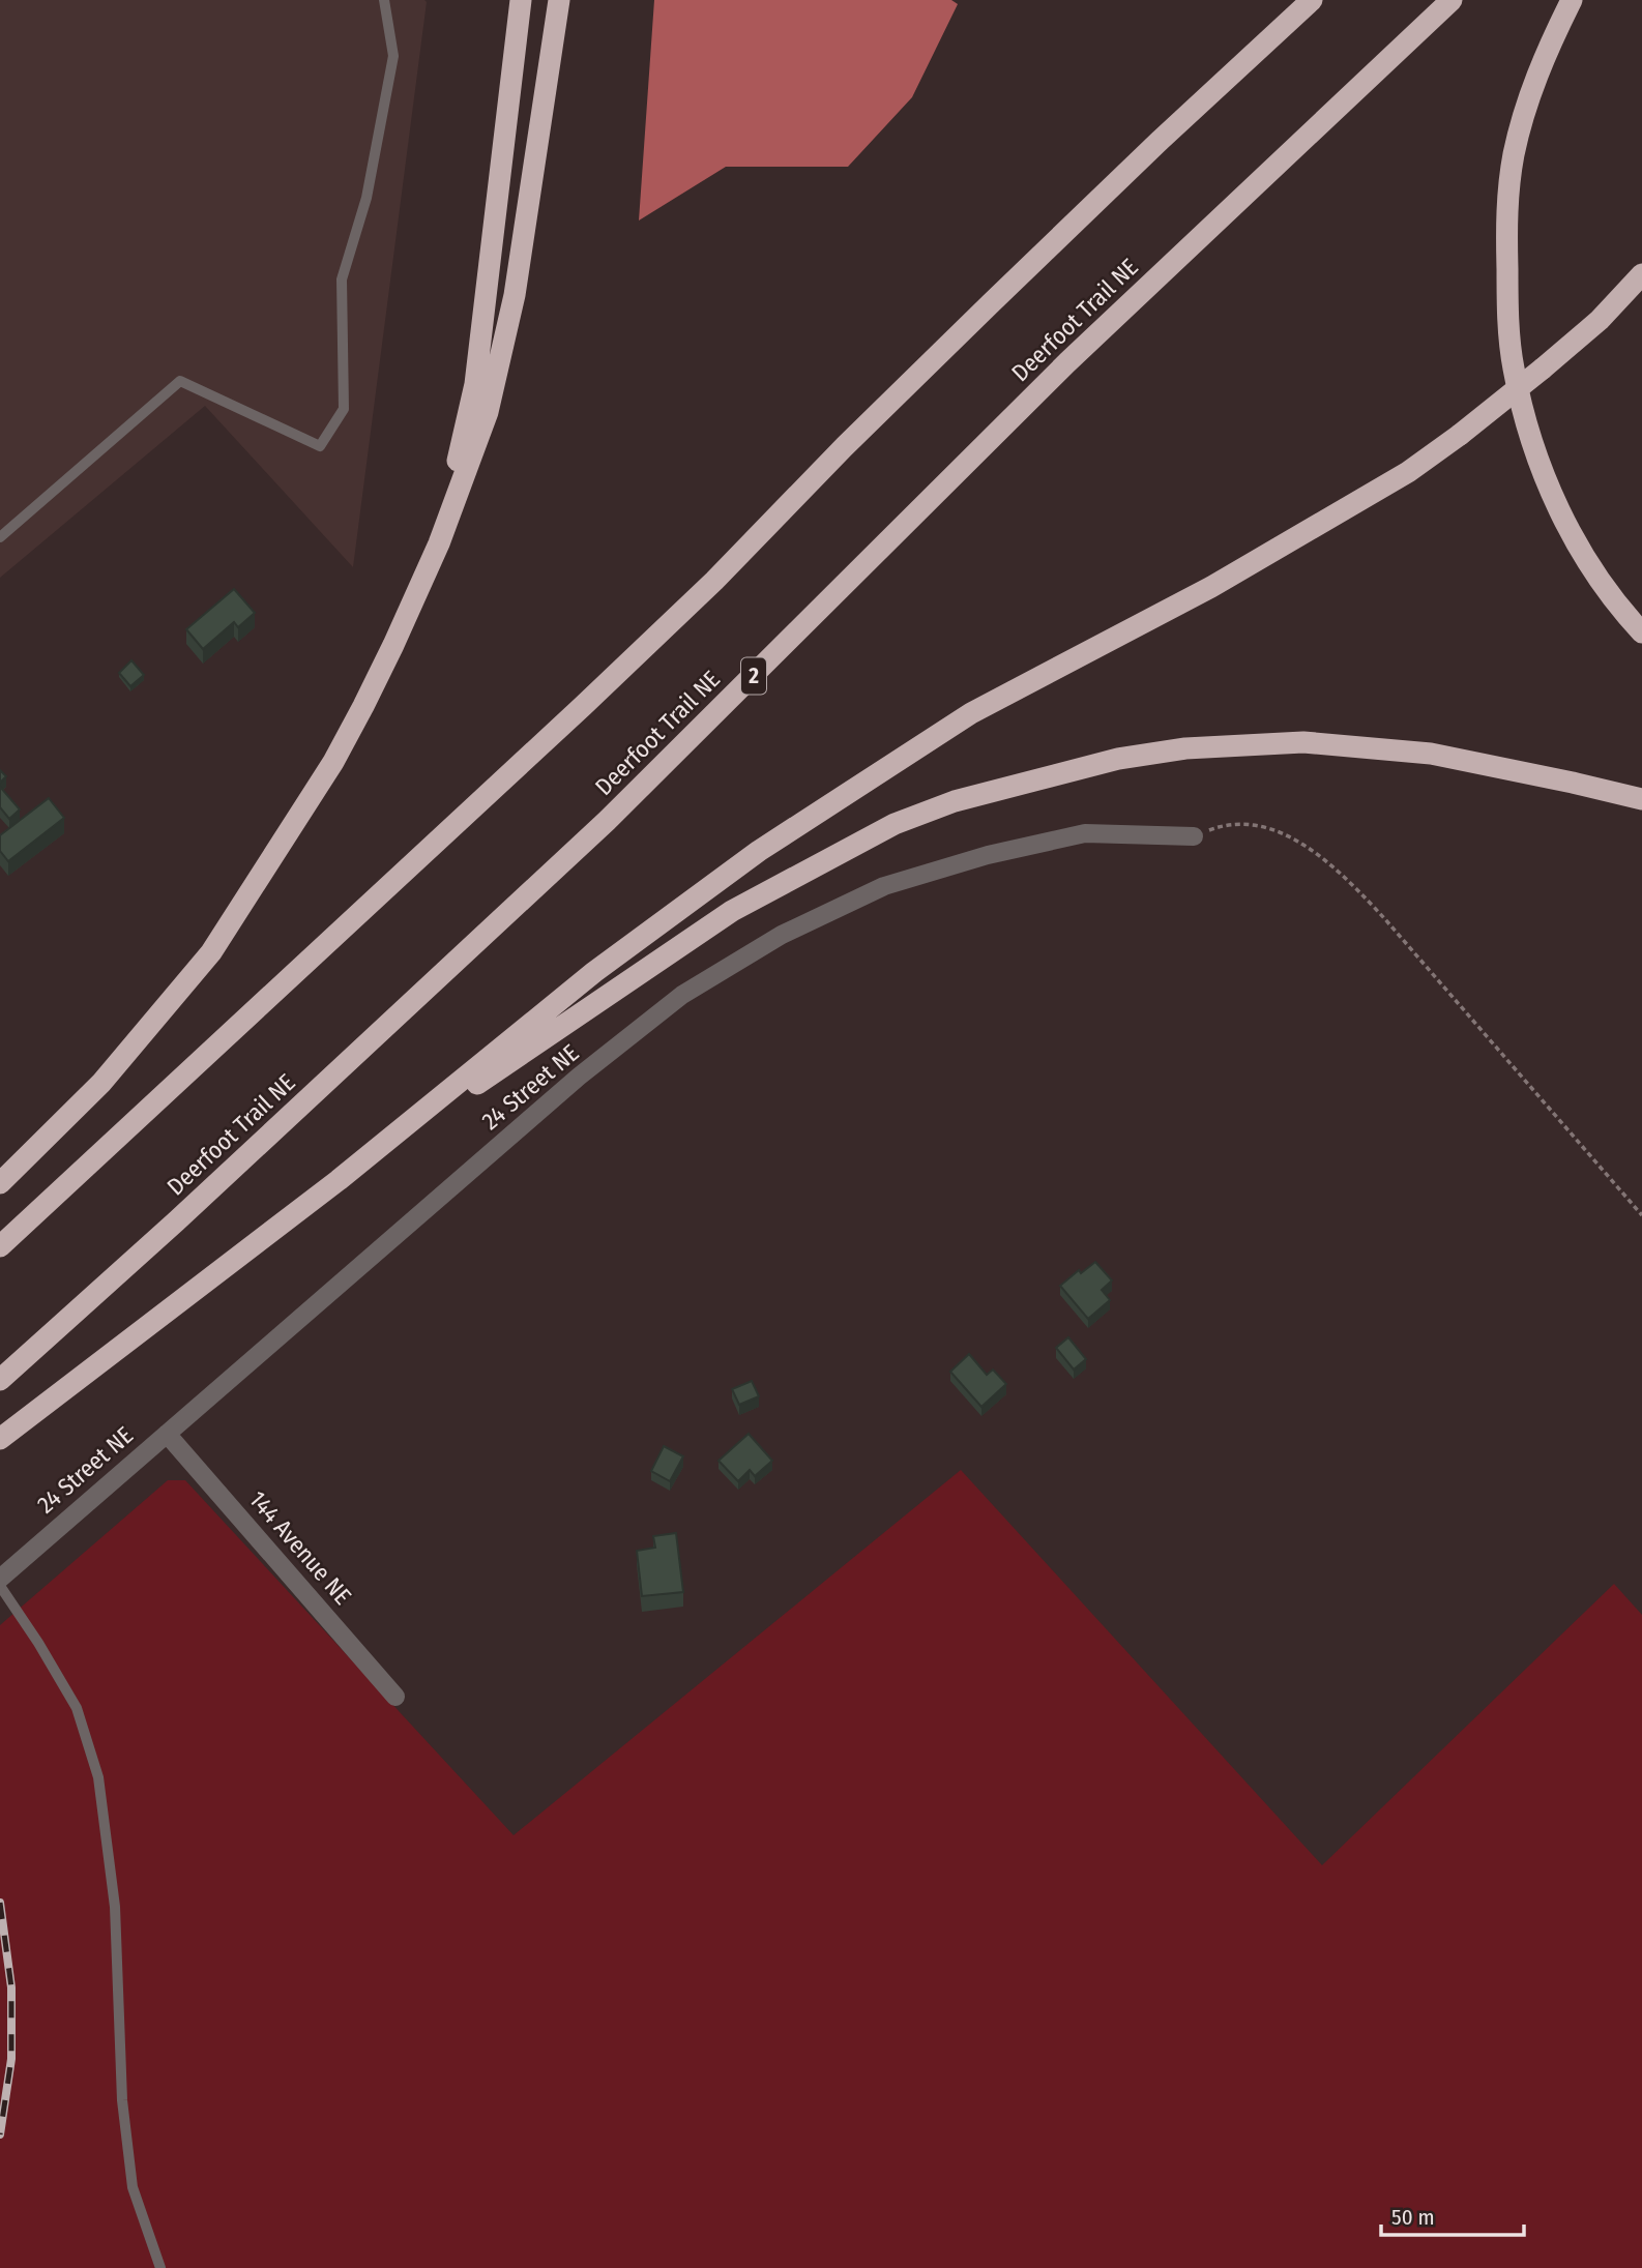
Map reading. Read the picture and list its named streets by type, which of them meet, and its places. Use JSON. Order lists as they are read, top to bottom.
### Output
{
  "streets": {
    "highway": ["Deerfoot Trail NE", "2"],
    "street": ["24 Street NE", "144 Avenue NE"]
  },
  "crossings": [
    ["24 Street NE", "144 Avenue NE"]
  ],
  "scale_bar": "50 m"
}
